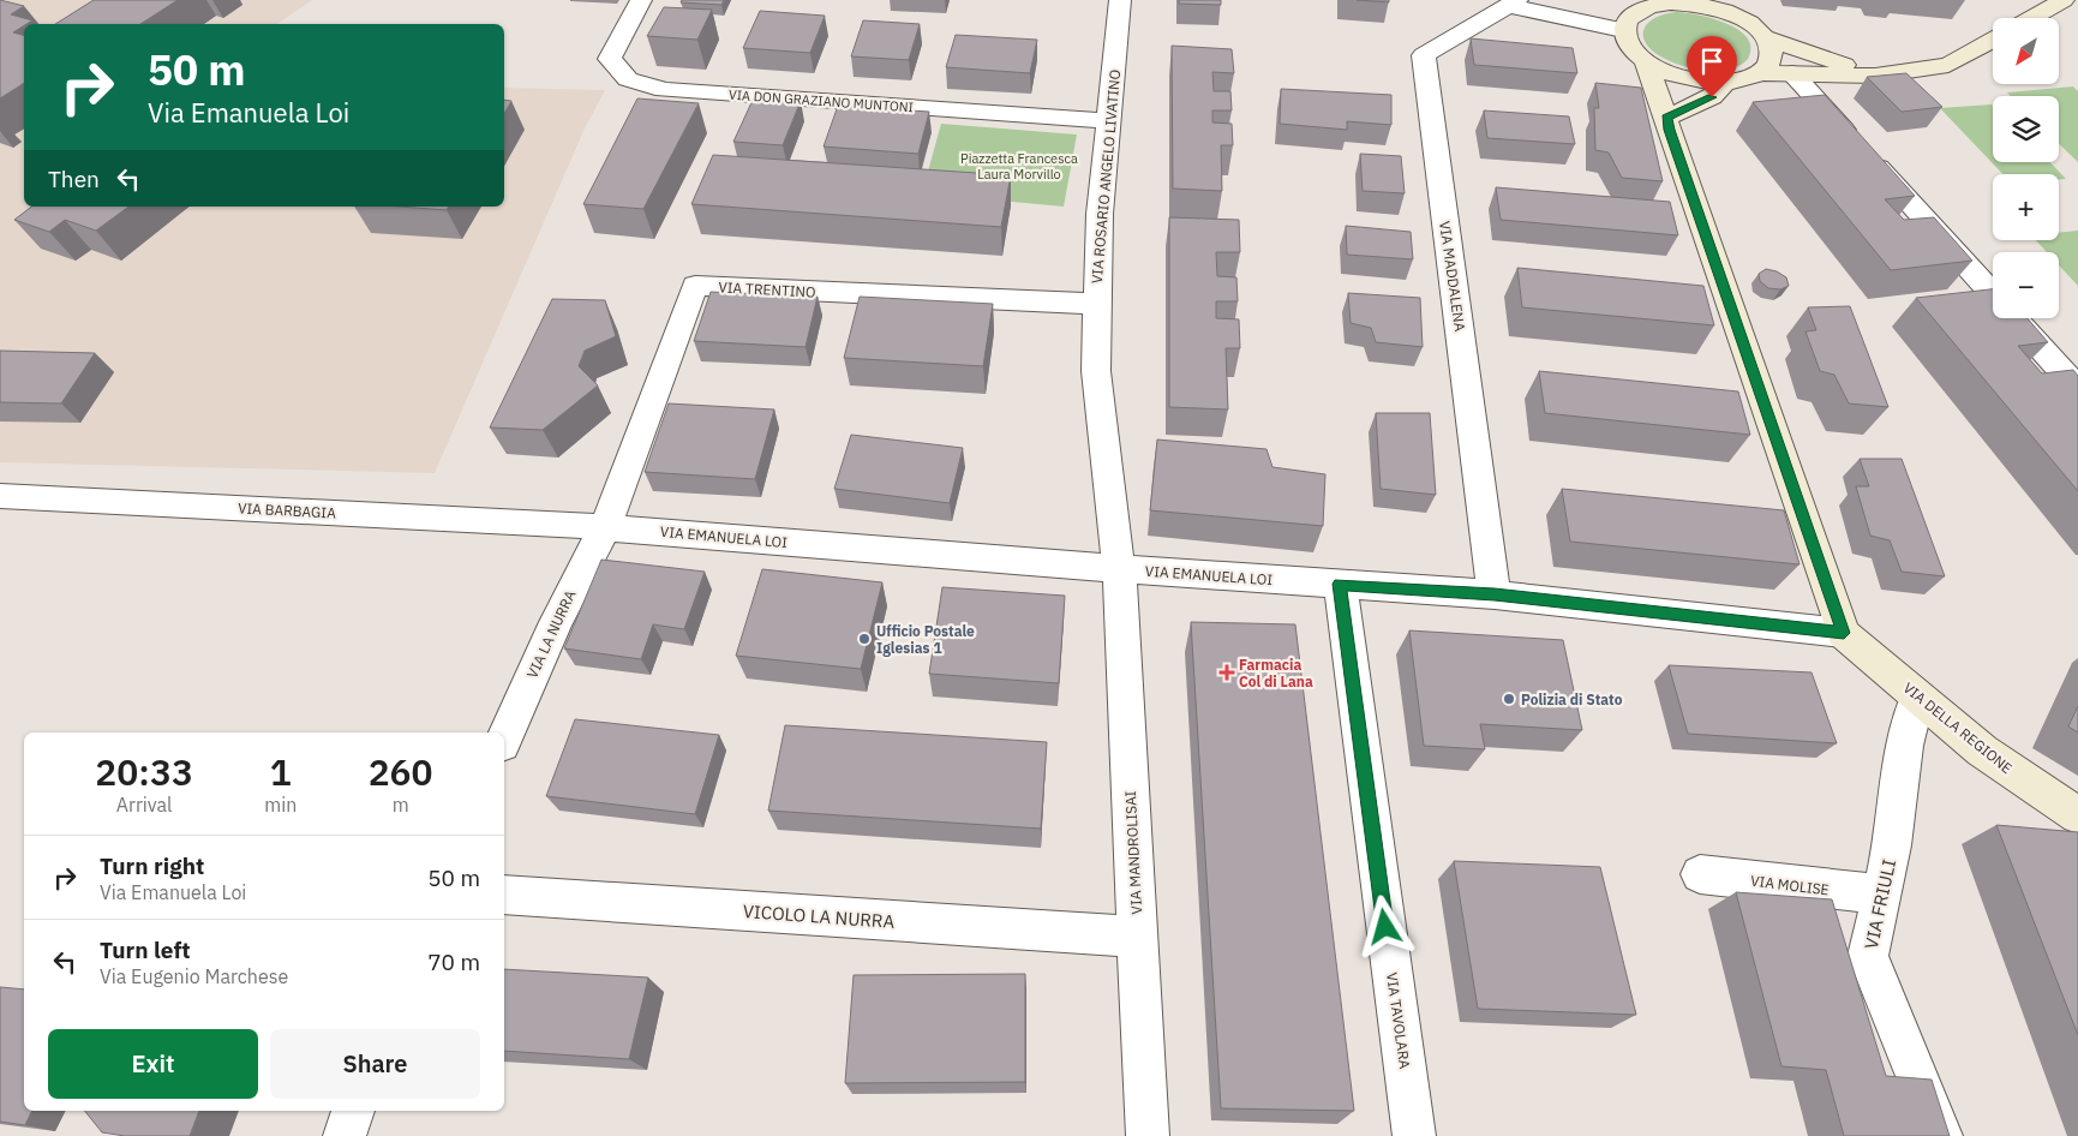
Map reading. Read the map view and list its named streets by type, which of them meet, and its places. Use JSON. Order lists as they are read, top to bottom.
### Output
{
  "streets": {
    "street": [
      "VIA DON GRAZIANO MUNTONI",
      "VIA ROSARIO ANGELO LIVATINO",
      "VIA MADDALENA",
      "VIA TRENTINO",
      "VIA BARBAGIA",
      "VIA EMANUELA LOI",
      "VIA LA NURRA",
      "VIA DELLA REGIONE",
      "VIA MANDROLISAI",
      "VIA MOLISE",
      "VIA FRIULI",
      "VICOLO LA NURRA",
      "VIA TAVOLARA"
    ]
  },
  "crossings": [
    ["VIA DON GRAZIANO MUNTONI", "VIA ROSARIO ANGELO LIVATINO"],
    ["VIA ROSARIO ANGELO LIVATINO", "VIA TRENTINO"],
    ["VIA ROSARIO ANGELO LIVATINO", "VIA EMANUELA LOI"],
    ["VIA ROSARIO ANGELO LIVATINO", "VIA MANDROLISAI"],
    ["VIA MADDALENA", "VIA EMANUELA LOI"],
    ["VIA TRENTINO", "VIA BARBAGIA"],
    ["VIA TRENTINO", "VIA EMANUELA LOI"],
    ["VIA TRENTINO", "VIA LA NURRA"],
    ["VIA BARBAGIA", "VIA EMANUELA LOI"],
    ["VIA BARBAGIA", "VIA LA NURRA"],
    ["VIA EMANUELA LOI", "VIA LA NURRA"],
    ["VIA EMANUELA LOI", "VIA DELLA REGIONE"],
    ["VIA EMANUELA LOI", "VIA MANDROLISAI"],
    ["VIA EMANUELA LOI", "VIA TAVOLARA"],
    ["VIA DELLA REGIONE", "VIA FRIULI"],
    ["VIA MANDROLISAI", "VICOLO LA NURRA"],
    ["VIA MOLISE", "VIA FRIULI"]
  ],
  "parks": ["Piazzetta Francesca Laura Morvillo"],
  "places": {
    "other": ["Ufficio Postale Iglesias 1", "Polizia di Stato"],
    "health": ["Farmacia Col di Lana"]
  },
  "north": "bottom left",
  "page": {
    "map_buttons": ["+", "−"],
    "turn": ["50 m", "Via Emanuela Loi"],
    "then": "Then",
    "eta": [
      "20:33",
      "Arrival",
      "1",
      "min",
      "260",
      "m"
    ],
    "list": [
      {
        "name": "Turn right",
        "note": "Via Emanuela Loi",
        "value": "50 m"
      },
      {
        "name": "Turn left",
        "note": "Via Eugenio Marchese",
        "value": "70 m"
      }
    ],
    "buttons": ["Exit", "Share"]
  }
}
